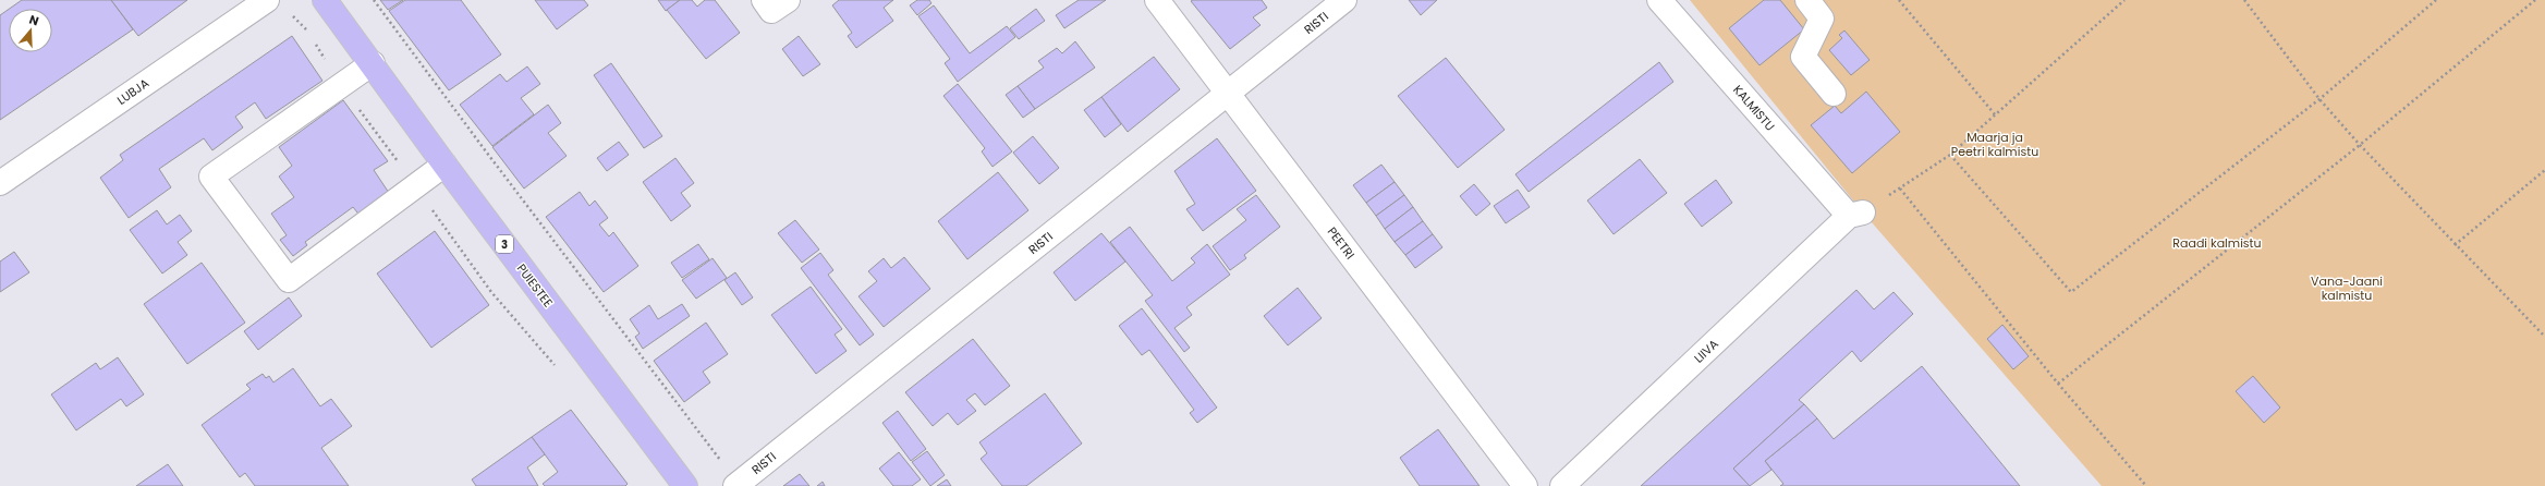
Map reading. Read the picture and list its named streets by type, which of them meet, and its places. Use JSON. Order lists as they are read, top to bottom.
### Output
{
  "streets": {
    "highway": ["3", "PUIESTEE"],
    "street": [
      "RISTI",
      "LUBJA",
      "KALMISTU",
      "PEETRI",
      "LIIVA"
    ]
  },
  "crossings": [
    ["RISTI", "PEETRI"],
    ["KALMISTU", "LIIVA"]
  ],
  "parks": ["Maarja ja Peetri kalmistu", "Raadi kalmistu", "Vana-Jaani kalmistu"],
  "north": "top"
}
